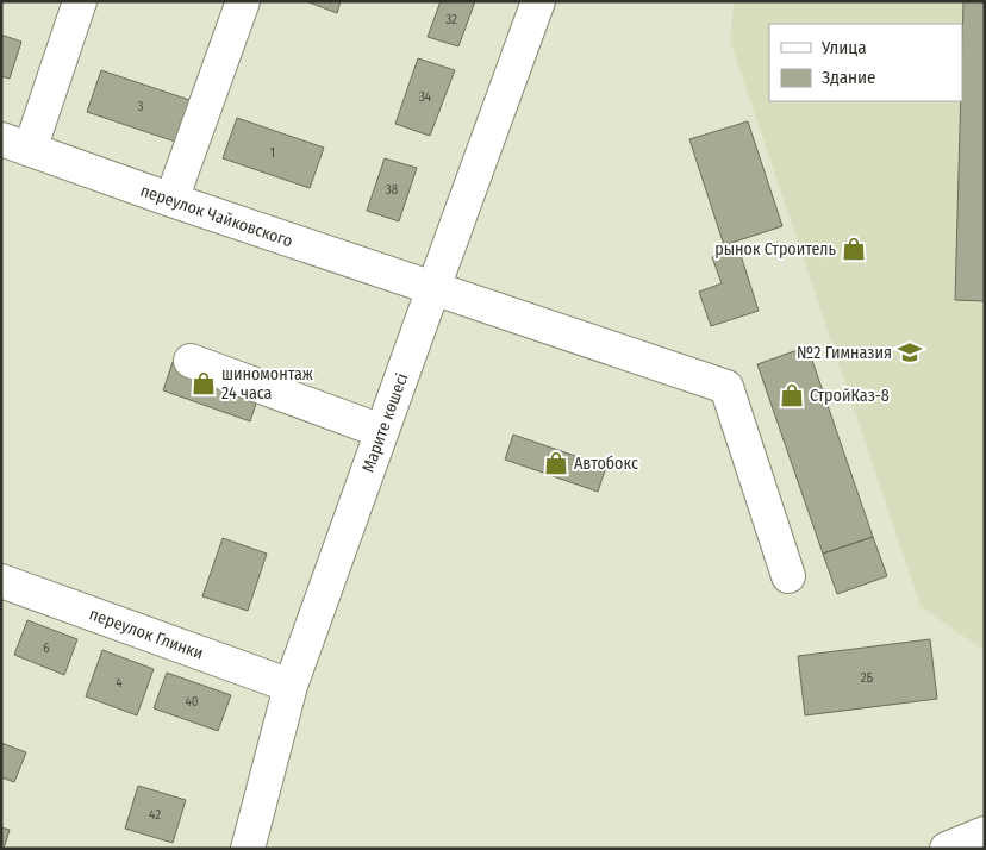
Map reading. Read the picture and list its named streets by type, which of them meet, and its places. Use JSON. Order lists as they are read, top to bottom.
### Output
{
  "streets": {
    "street": ["переулок Чайковского", "Марите көшесі", "переулок Глинки"]
  },
  "crossings": [
    ["переулок Чайковского", "Марите көшесі"],
    ["Марите көшесі", "переулок Глинки"]
  ],
  "places": {
    "shop": [
      "рынок Строитель",
      "шиномонтаж 24 часа",
      "СтройКаз-8",
      "Автобокс"
    ],
    "school or university": ["№2 Гимназия"]
  },
  "house_numbers": [
    "32",
    "34",
    "3",
    "1",
    "38",
    "6",
    "2Б",
    "4",
    "40",
    "42"
  ],
  "legend": ["Улица", "Здание"]
}
